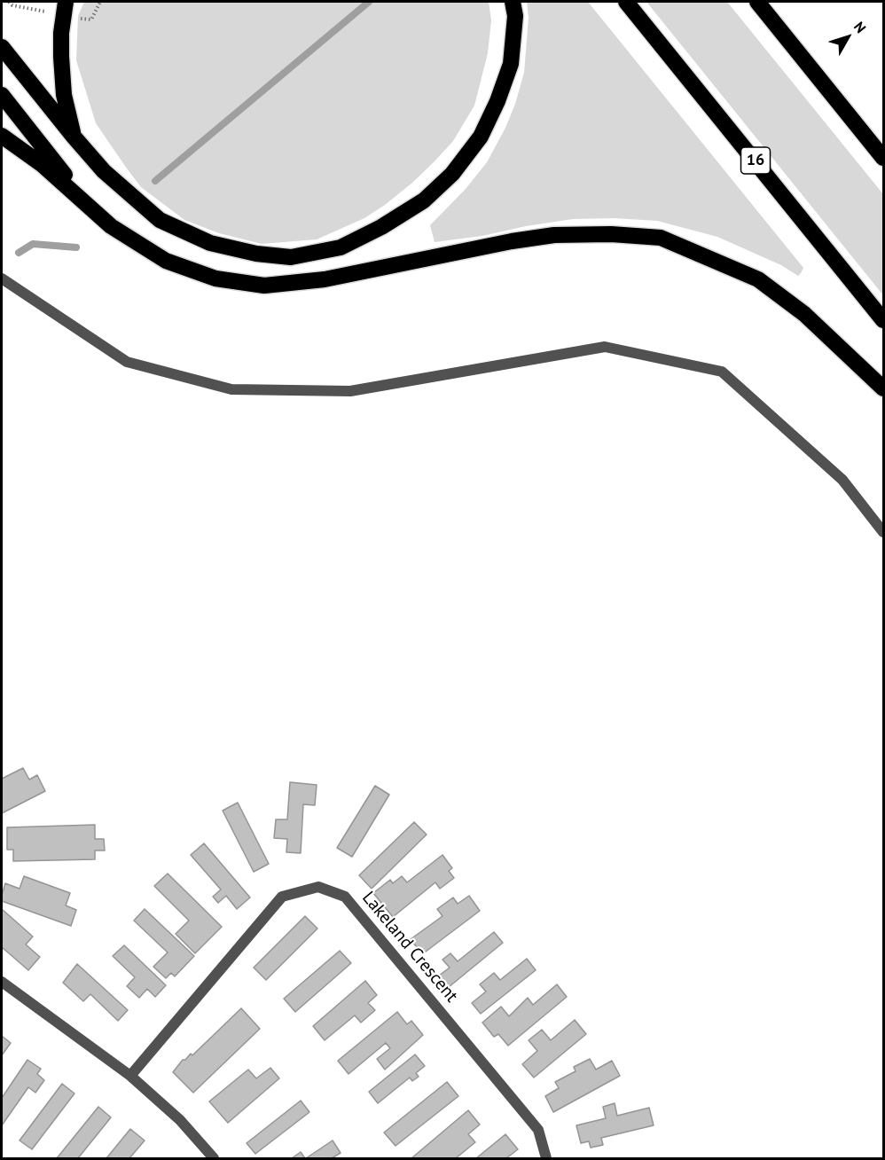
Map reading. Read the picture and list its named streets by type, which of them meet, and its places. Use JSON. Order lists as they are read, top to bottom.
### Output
{
  "streets": {
    "highway": ["16"],
    "street": ["Lakeland Crescent"]
  },
  "north": "top right"
}
